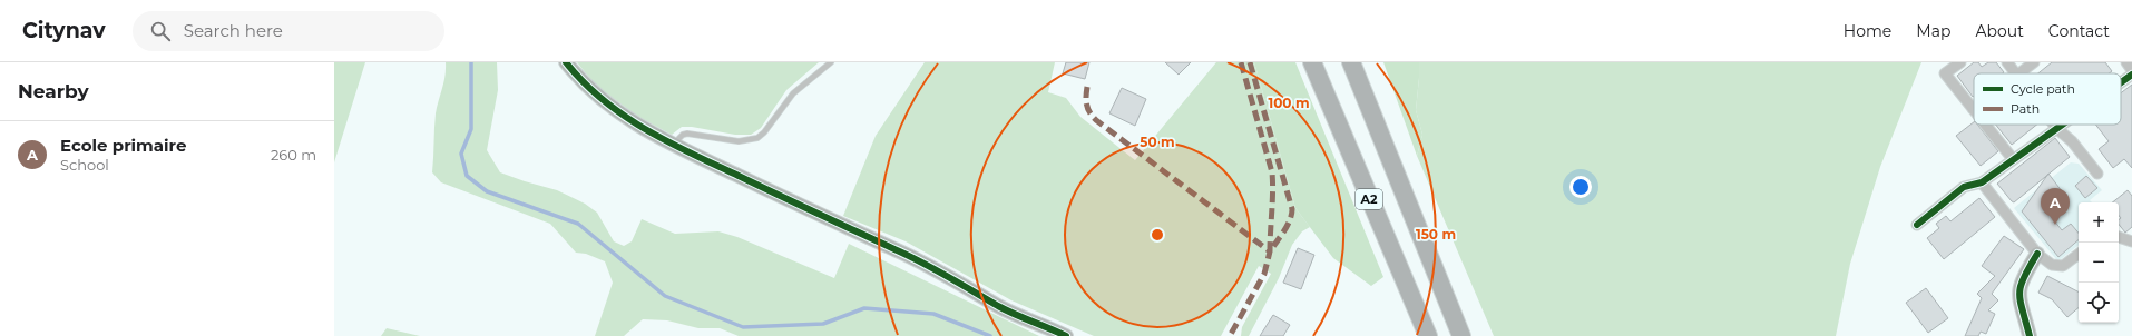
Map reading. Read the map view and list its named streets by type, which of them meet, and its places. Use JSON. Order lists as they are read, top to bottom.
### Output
{
  "streets": {
    "highway": ["A2"]
  },
  "legend": ["Cycle path", "Path"],
  "page": {
    "header": "Citynav",
    "search": "Search here",
    "nav": [
      "Home",
      "Map",
      "About",
      "Contact"
    ],
    "heading": "Nearby",
    "list": [
      {
        "mark": "A",
        "name": "Ecole primaire",
        "note": "School",
        "value": "260 m"
      }
    ],
    "pins": "A",
    "map_buttons": ["+", "−"]
  },
  "rings": ["100 m", "50 m", "150 m"]
}
